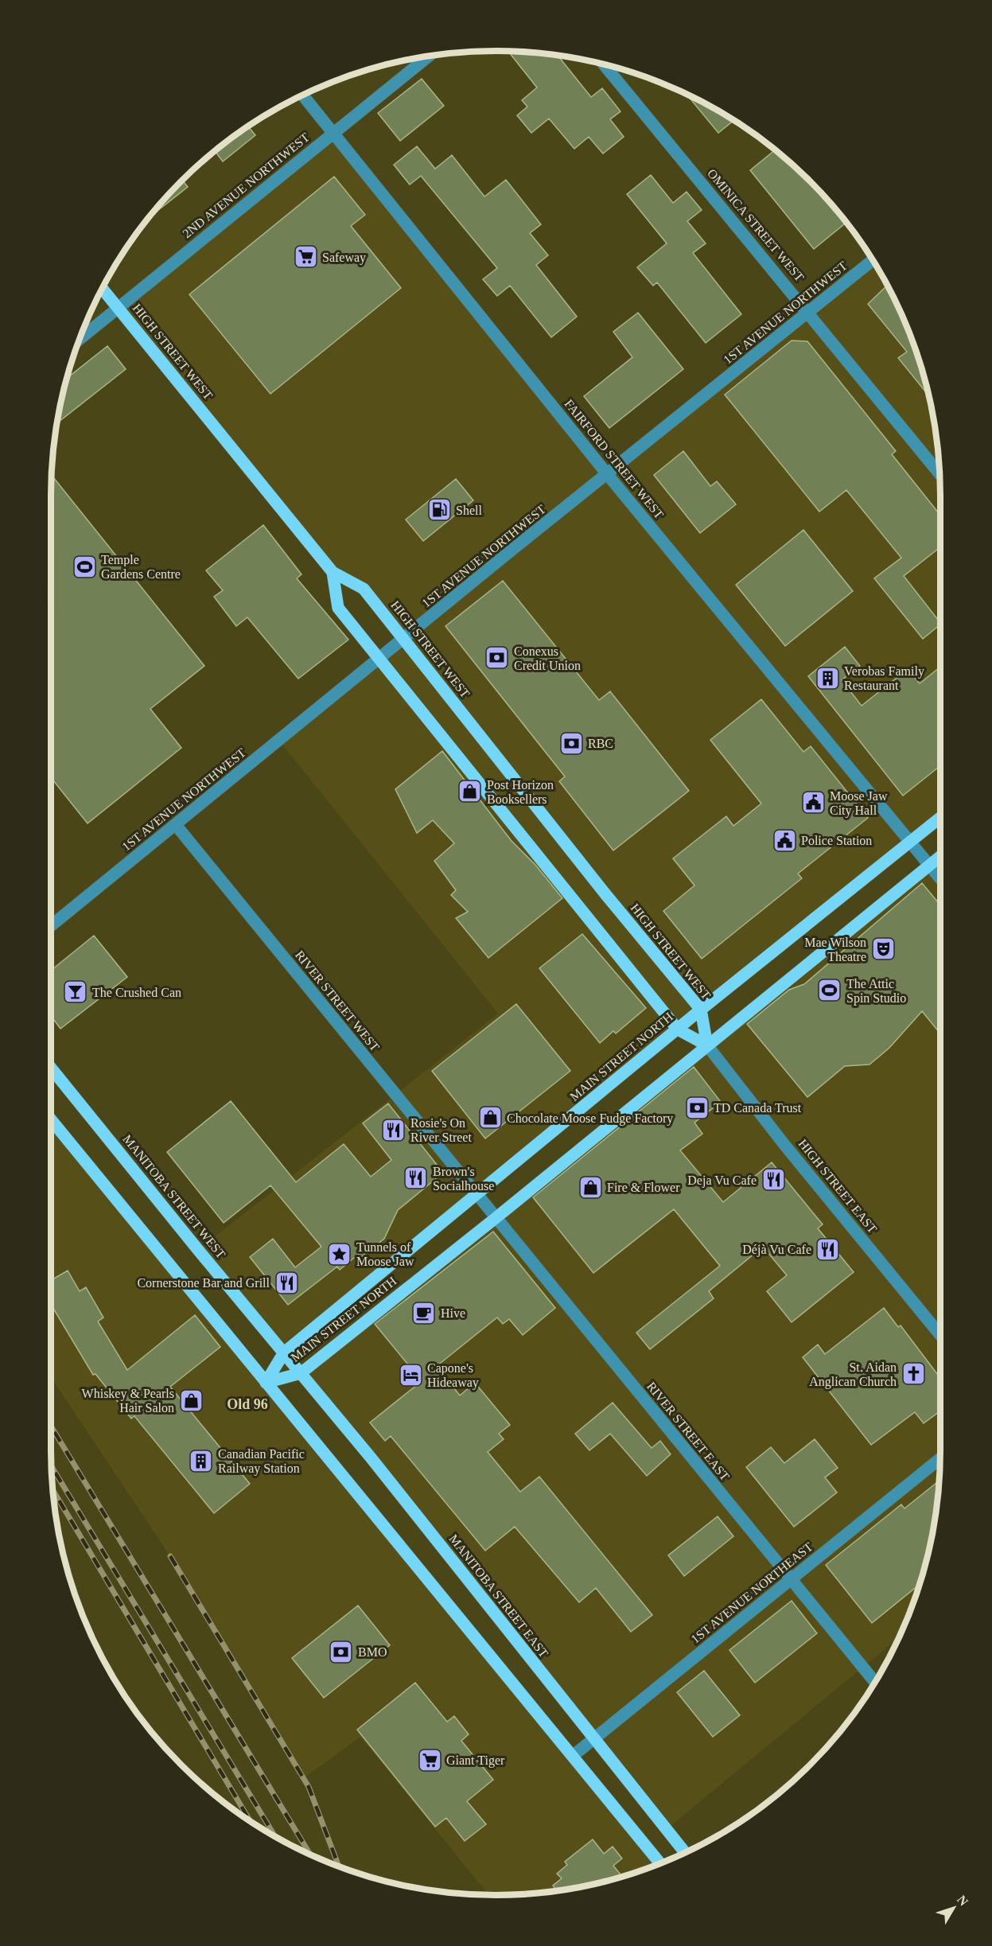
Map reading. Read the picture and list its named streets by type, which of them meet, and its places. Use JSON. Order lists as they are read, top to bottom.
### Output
{
  "streets": {
    "main road": [
      "HIGH STREET WEST",
      "MAIN STREET NORTH",
      "MANITOBA STREET WEST",
      "MANITOBA STREET EAST"
    ],
    "street": [
      "2ND AVENUE NORTHWEST",
      "OMINICA STREET WEST",
      "1ST AVENUE NORTHWEST",
      "FAIRFORD STREET WEST",
      "RIVER STREET WEST",
      "HIGH STREET EAST",
      "RIVER STREET EAST",
      "1ST AVENUE NORTHEAST"
    ]
  },
  "crossings": [
    ["2ND AVENUE NORTHWEST", "HIGH STREET WEST"],
    ["2ND AVENUE NORTHWEST", "FAIRFORD STREET WEST"],
    ["OMINICA STREET WEST", "1ST AVENUE NORTHWEST"],
    ["1ST AVENUE NORTHWEST", "HIGH STREET WEST"],
    ["1ST AVENUE NORTHWEST", "FAIRFORD STREET WEST"],
    ["1ST AVENUE NORTHWEST", "RIVER STREET WEST"],
    ["HIGH STREET WEST", "MAIN STREET NORTH"],
    ["HIGH STREET WEST", "HIGH STREET EAST"],
    ["FAIRFORD STREET WEST", "MAIN STREET NORTH"],
    ["RIVER STREET WEST", "MAIN STREET NORTH"],
    ["RIVER STREET WEST", "RIVER STREET EAST"],
    ["MAIN STREET NORTH", "HIGH STREET EAST"],
    ["MAIN STREET NORTH", "MANITOBA STREET WEST"],
    ["MAIN STREET NORTH", "RIVER STREET EAST"],
    ["MAIN STREET NORTH", "MANITOBA STREET EAST"],
    ["MANITOBA STREET WEST", "MANITOBA STREET EAST"],
    ["RIVER STREET EAST", "1ST AVENUE NORTHEAST"],
    ["1ST AVENUE NORTHEAST", "MANITOBA STREET EAST"]
  ],
  "districts": ["Old 96"],
  "places": {
    "supermarket": ["Safeway", "Giant Tiger"],
    "fuel station": ["Shell"],
    "sports": ["Temple Gardens Centre", "The Attic Spin Studio"],
    "bank": [
      "Conexus Credit Union",
      "RBC",
      "TD Canada Trust",
      "BMO"
    ],
    "building": ["Verobas Family Restaurant", "Canadian Pacific Railway Station"],
    "shop": [
      "Post Horizon Booksellers",
      "Chocolate Moose Fudge Factory",
      "Fire & Flower",
      "Whiskey & Pearls Hair Salon"
    ],
    "public building": ["Moose Jaw City Hall", "Police Station"],
    "theatre": ["Mae Wilson Theatre"],
    "bar": ["The Crushed Can"],
    "restaurant": [
      "Rosie's On River Street",
      "Brown's Socialhouse",
      "Deja Vu Cafe",
      "Déjà Vu Cafe",
      "Cornerstone Bar and Grill"
    ],
    "place": ["Tunnels of Moose Jaw"],
    "cafe": ["Hive"],
    "church": ["St. Aidan Anglican Church"],
    "hotel": ["Capone's Hideaway"]
  },
  "north": "top right"
}
